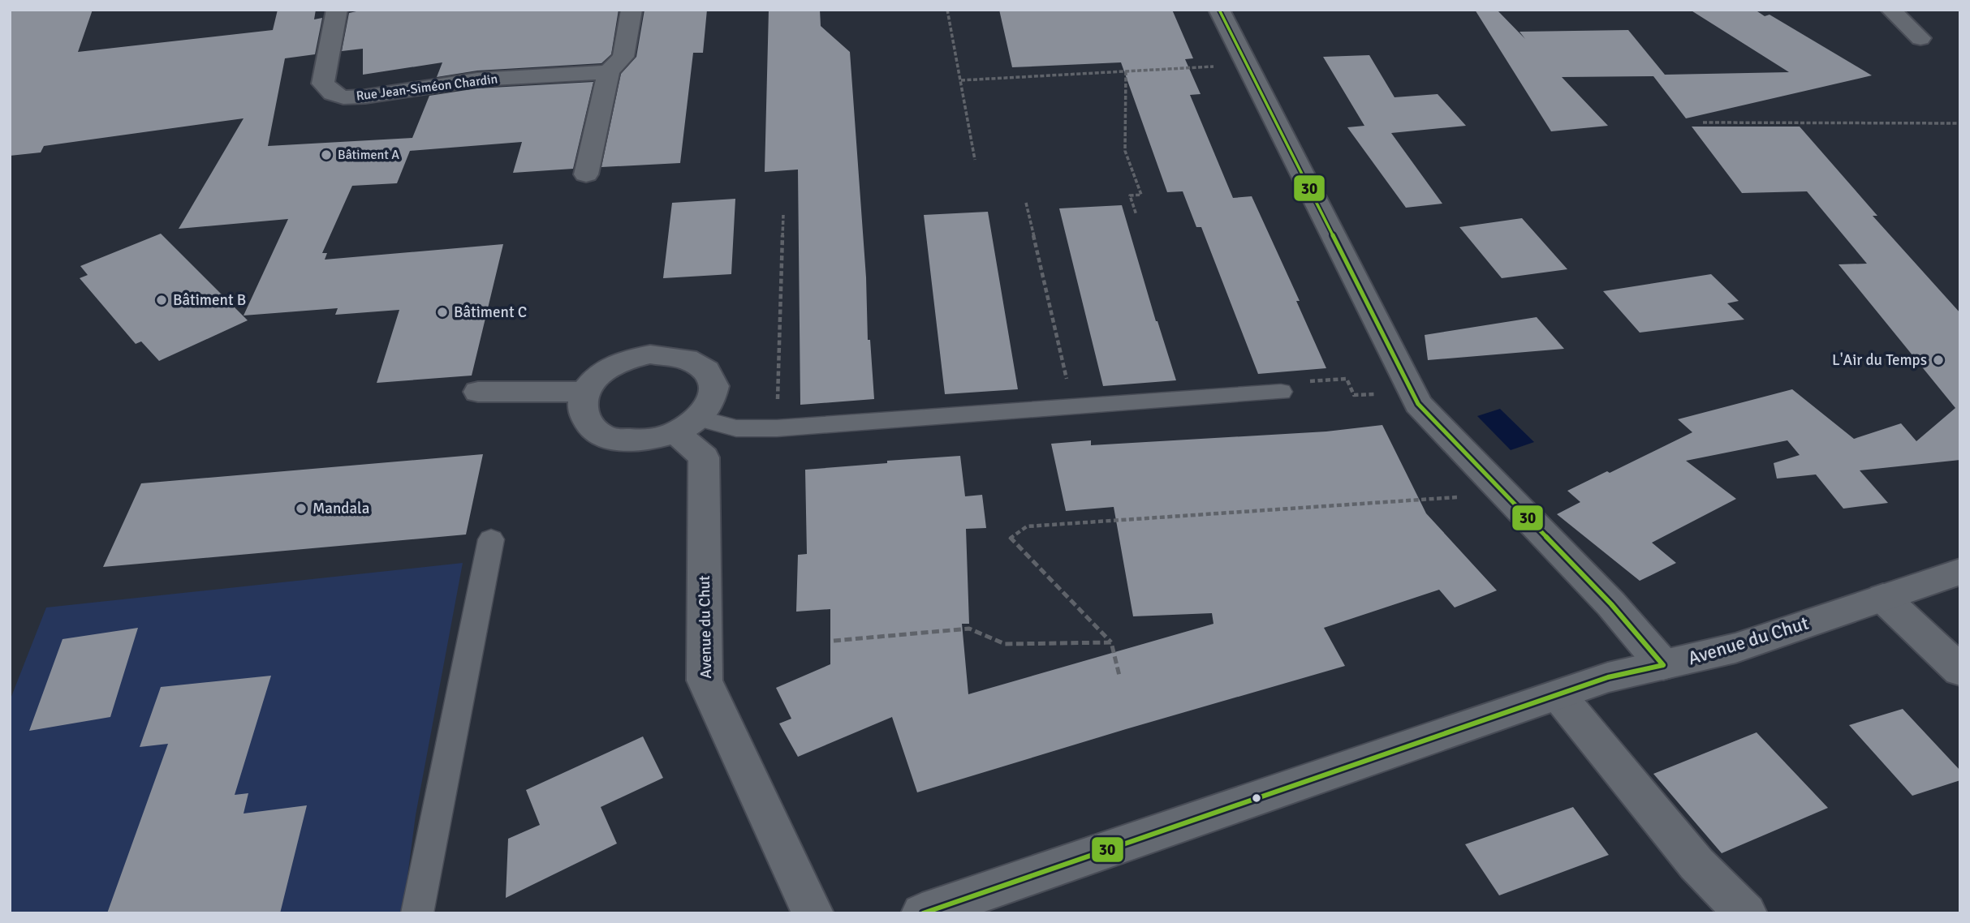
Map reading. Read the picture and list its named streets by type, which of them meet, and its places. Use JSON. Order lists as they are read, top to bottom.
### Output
{
  "streets": {
    "street": ["Rue Jean-Siméon Chardin", "Avenue du Chut"]
  },
  "places": [
    "Bâtiment A",
    "Bâtiment B",
    "Bâtiment C",
    "L'Air du Temps",
    "Mandala"
  ],
  "lines": ["transit line 30"]
}
